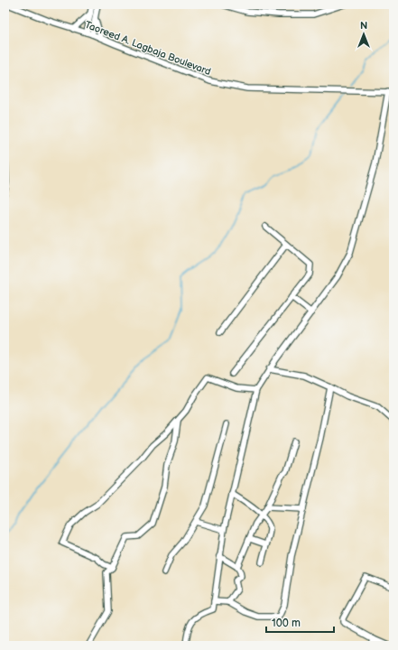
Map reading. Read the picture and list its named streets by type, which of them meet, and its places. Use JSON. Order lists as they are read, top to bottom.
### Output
{
  "streets": {
    "street": ["Taoreed A. Lagbaja Boulevard"]
  },
  "scale_bar": "100 m",
  "north": "top"
}
